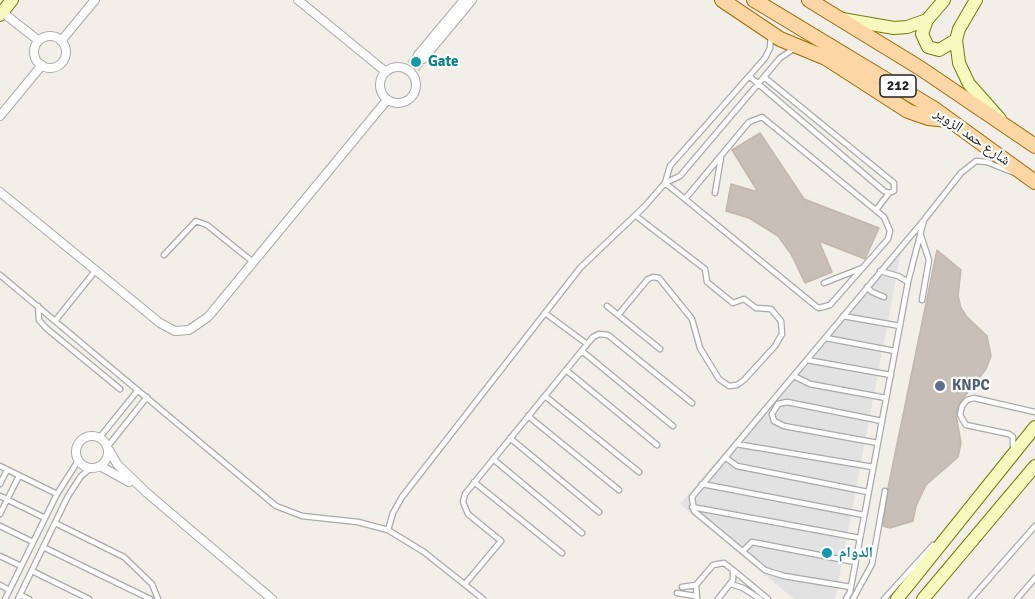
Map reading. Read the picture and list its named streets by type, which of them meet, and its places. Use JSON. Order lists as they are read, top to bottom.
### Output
{
  "streets": {
    "main road": ["212", "شارع حمد الزوير"]
  },
  "places": ["Gate", "KNPC", "الدوام"]
}
